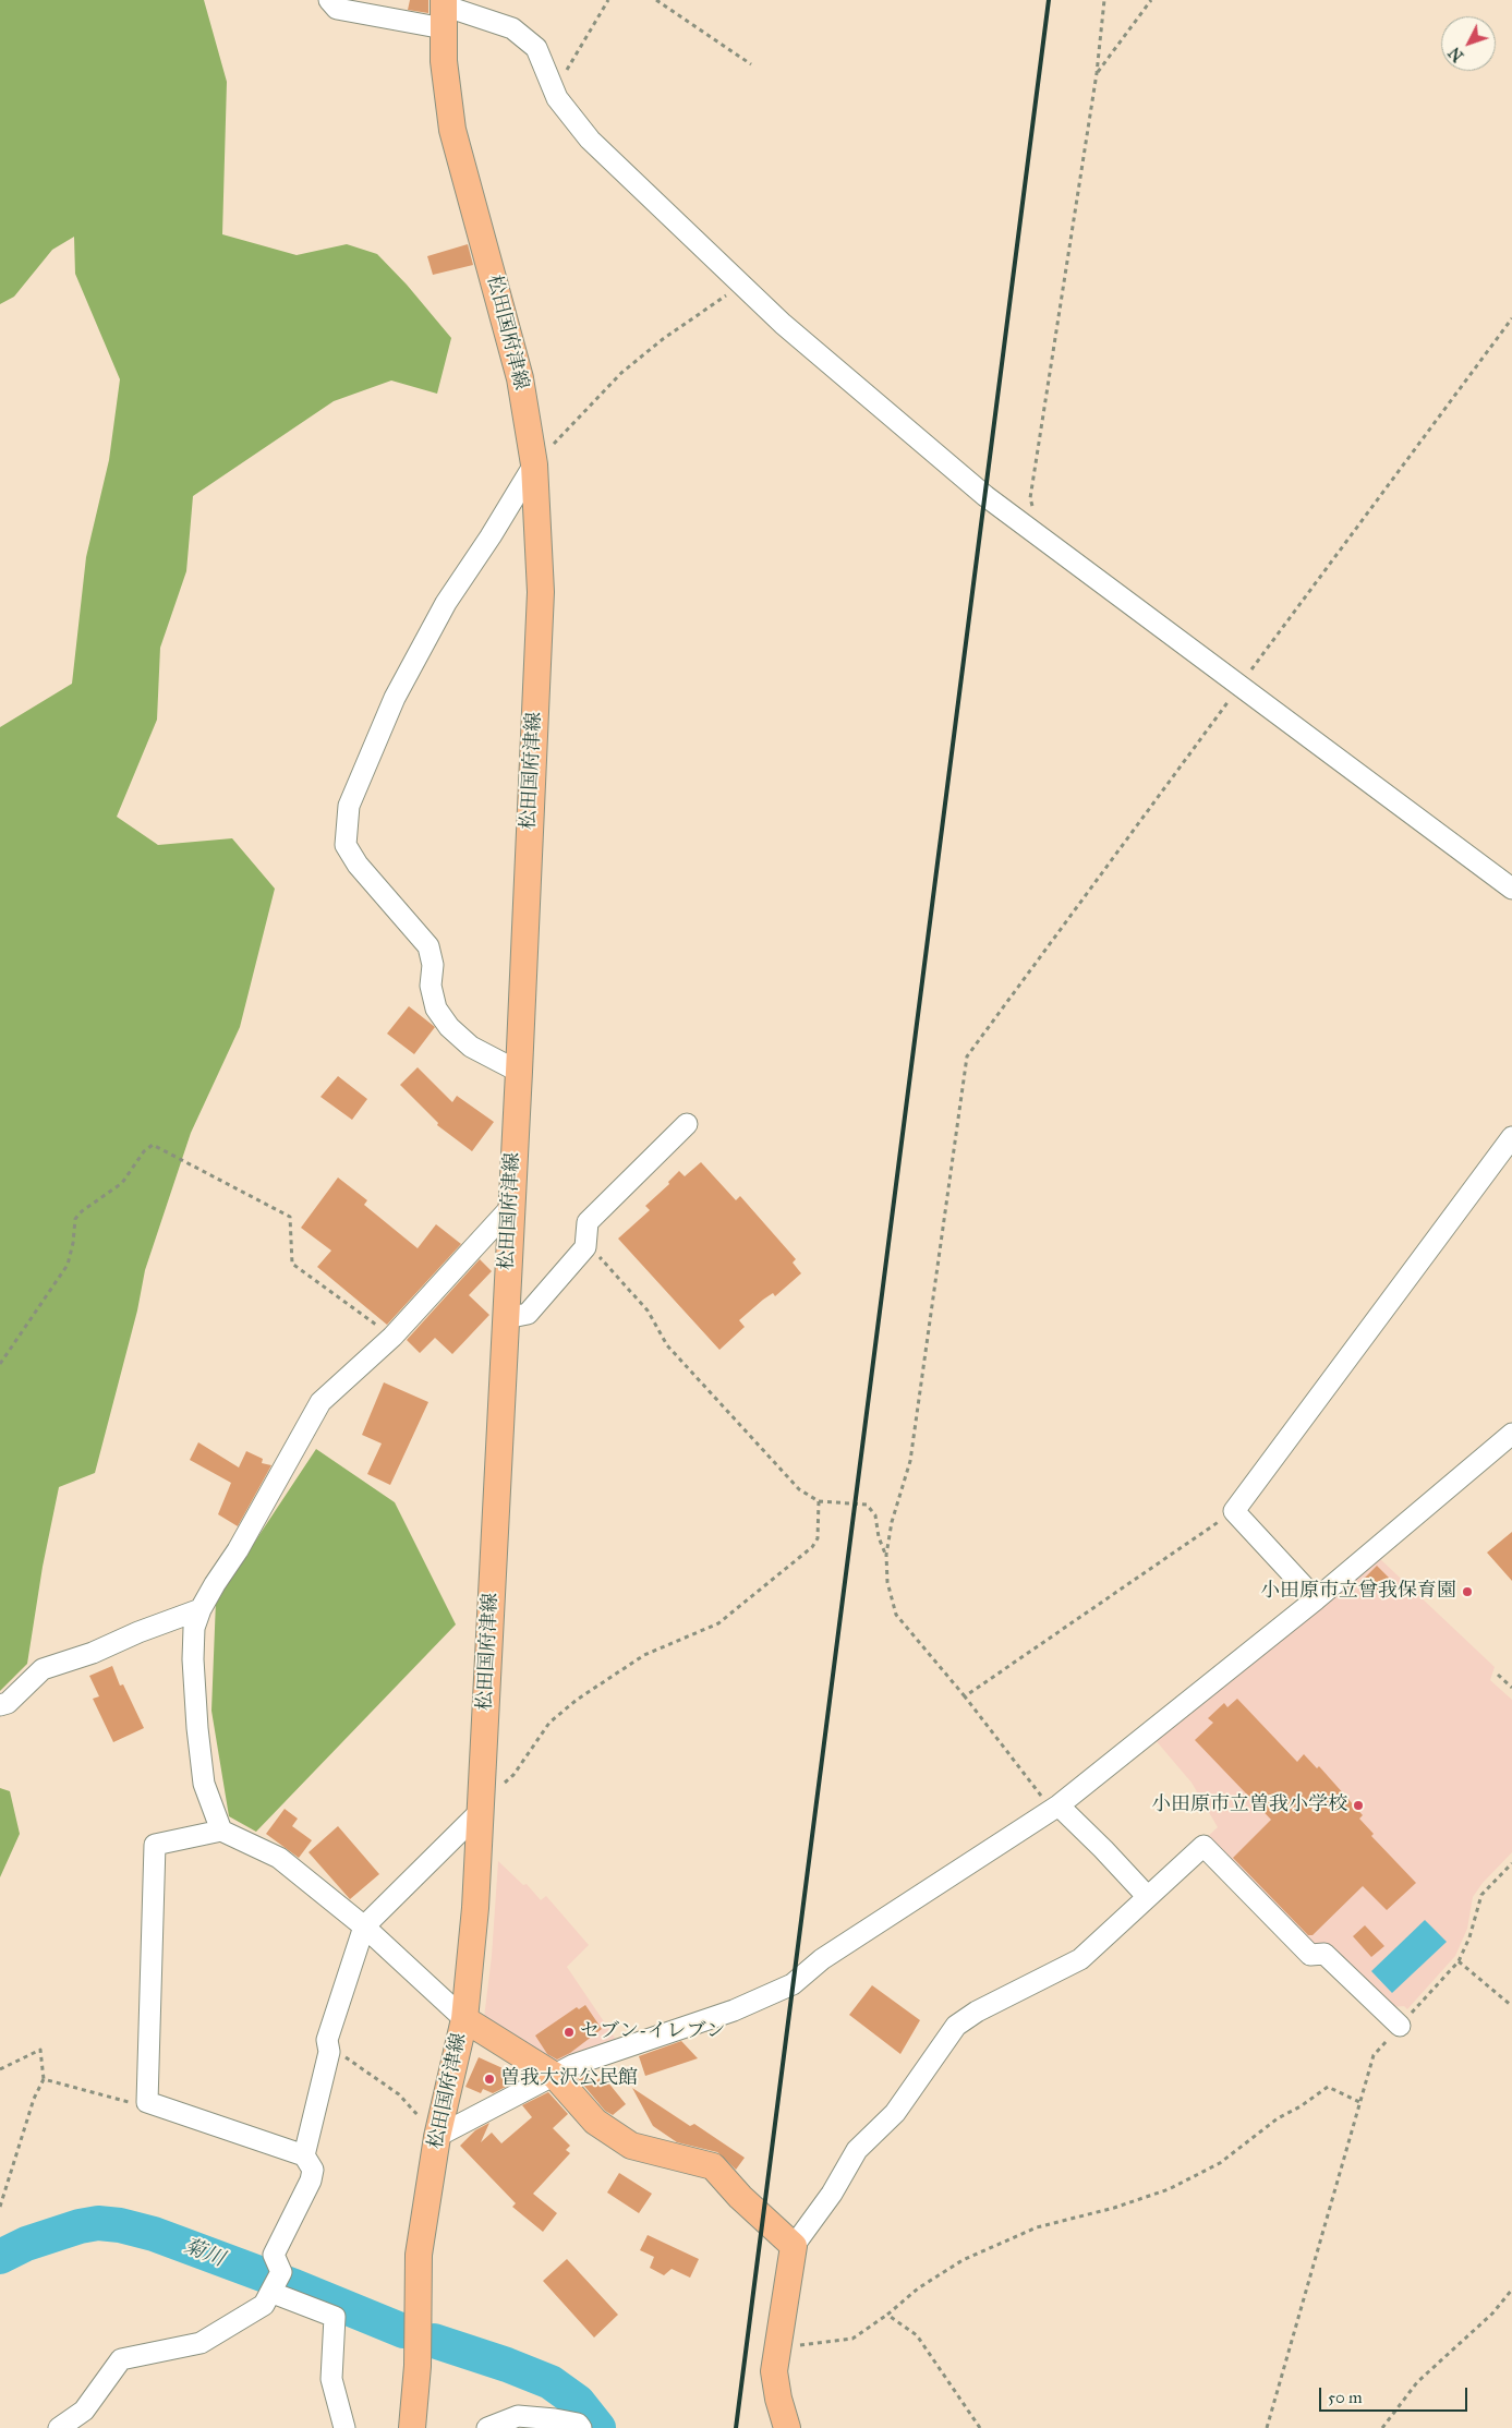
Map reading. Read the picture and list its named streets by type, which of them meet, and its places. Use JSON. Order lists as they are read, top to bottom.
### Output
{
  "streets": {
    "main road": ["松田国府津線"]
  },
  "water": ["菊川"],
  "places": [
    "小田原市立曾我保育園",
    "小田原市立曽我小学校",
    "セブン-イレブン",
    "曽我大沢公民館"
  ],
  "scale_bar": "50 m",
  "north": "bottom left"
}
